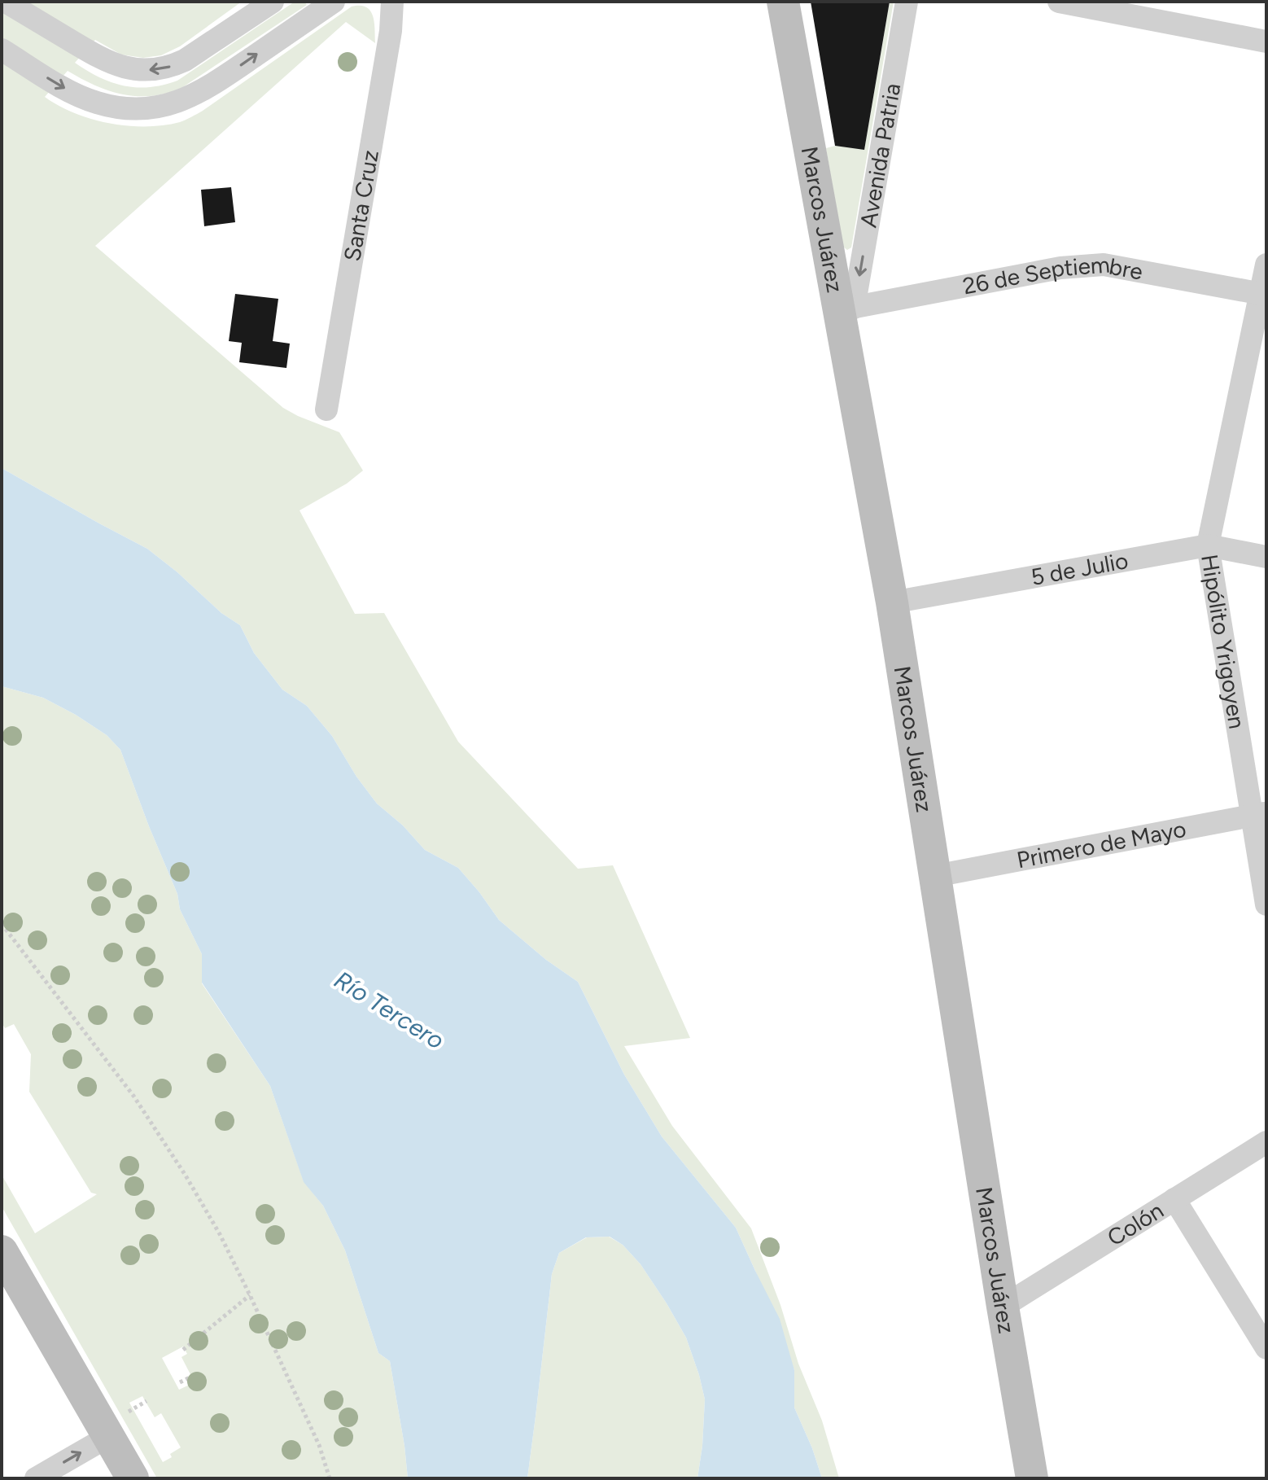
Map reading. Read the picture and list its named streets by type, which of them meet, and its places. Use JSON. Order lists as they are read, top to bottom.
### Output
{
  "streets": {
    "main road": ["Marcos Juárez"],
    "street": [
      "Avenida Patria",
      "Santa Cruz",
      "26 de Septiembre",
      "5 de Julio",
      "Hipólito Yrigoyen",
      "Primero de Mayo",
      "Colón"
    ]
  },
  "crossings": [
    ["Avenida Patria", "Marcos Juárez"],
    ["Avenida Patria", "26 de Septiembre"],
    ["Marcos Juárez", "26 de Septiembre"],
    ["Marcos Juárez", "5 de Julio"],
    ["Marcos Juárez", "Primero de Mayo"],
    ["Marcos Juárez", "Colón"],
    ["26 de Septiembre", "Hipólito Yrigoyen"],
    ["5 de Julio", "Hipólito Yrigoyen"],
    ["Hipólito Yrigoyen", "Primero de Mayo"]
  ],
  "one_way": ["Avenida Patria"],
  "water": ["Río Tercero"]
}
